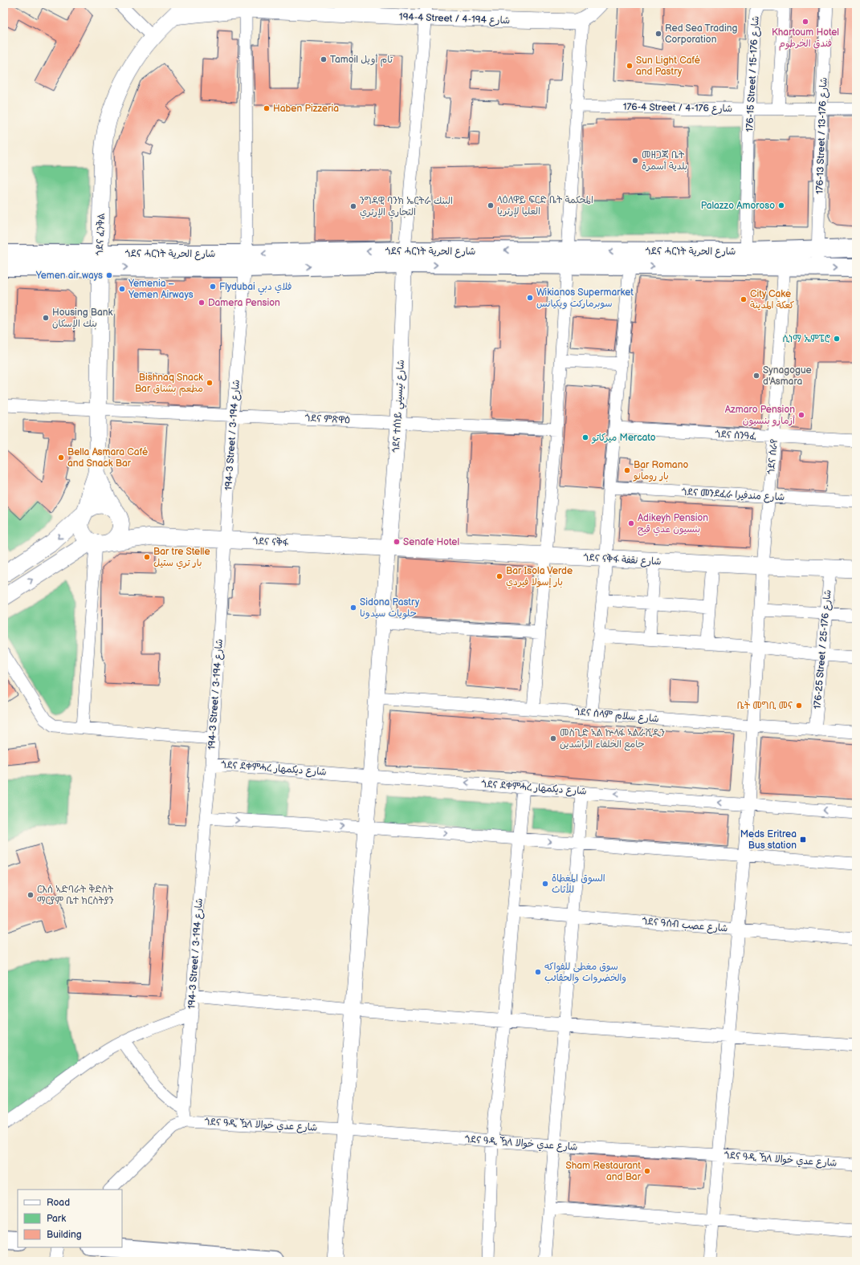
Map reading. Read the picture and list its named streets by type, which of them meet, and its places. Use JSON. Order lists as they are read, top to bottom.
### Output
{
  "streets": {
    "main road": [
      "ጎደና ፈንቅል",
      "ጎደና ሓርነት شارع الحرية",
      "ጎደና ናቅፋ",
      "ጎደና ናቅፋ شارع نقفة"
    ],
    "street": [
      "194-4 Street / شارع 194-4",
      "176-15 Street / شارع 176-15",
      "176-4 Street / شارع 176-4",
      "176-13 Street / شارع 176-13",
      "ጎደና ተሰነይ شارع تيسيني",
      "ጎደና ምጽዋዕ",
      "194-3 Street / شارع 194-3",
      "ጎደና ሰንዓፈ",
      "ጎደና ሰራየ",
      "ጎደና መንደፈራ شارع مندفيرا",
      "176-25 Street / شارع 176-25",
      "ጎደና ሰላም شارع سلام",
      "ጎደና ደቀምሓረ شارع ديكمهار",
      "ጎደና ዓሰብ شارع عصب",
      "ጎደና ዓዲ ዃላ شارع عدي خوالا"
    ]
  },
  "crossings": [
    ["194-4 Street / شارع 194-4", "ጎደና ፈንቅል"],
    ["194-4 Street / شارع 194-4", "194-3 Street / شارع 194-3"],
    ["176-15 Street / شارع 176-15", "176-4 Street / شارع 176-4"],
    ["176-15 Street / شارع 176-15", "ጎደና ሓርነት شارع الحرية"],
    ["176-4 Street / شارع 176-4", "176-13 Street / شارع 176-13"],
    ["176-13 Street / شارع 176-13", "ጎደና ሓርነት شارع الحرية"],
    ["ጎደና ፈንቅል", "ጎደና ሓርነት شارع الحرية"],
    ["ጎደና ፈንቅል", "ጎደና ምጽዋዕ"],
    ["ጎደና ፈንቅል", "ጎደና ናቅፋ"],
    ["ጎደና ሓርነት شارع الحرية", "ጎደና ተሰነይ شارع تيسيني"],
    ["ጎደና ሓርነት شارع الحرية", "194-3 Street / شارع 194-3"],
    ["ጎደና ሓርነት شارع الحرية", "ጎደና ሰራየ"],
    ["ጎደና ተሰነይ شارع تيسيني", "ጎደና ምጽዋዕ"],
    ["ጎደና ተሰነይ شارع تيسيني", "ጎደና ናቅፋ"],
    ["ጎደና ተሰነይ شارع تيسيني", "ጎደና ናቅፋ شارع نقفة"],
    ["ጎደና ተሰነይ شارع تيسيني", "ጎደና ሰላም شارع سلام"],
    ["ጎደና ተሰነይ شارع تيسيني", "ጎደና ደቀምሓረ شارع ديكمهار"],
    ["ጎደና ተሰነይ شارع تيسيني", "ጎደና ዓዲ ዃላ شارع عدي خوالا"],
    ["ጎደና ምጽዋዕ", "194-3 Street / شارع 194-3"],
    ["194-3 Street / شارع 194-3", "ጎደና ናቅፋ"],
    ["194-3 Street / شارع 194-3", "ጎደና ደቀምሓረ شارع ديكمهار"],
    ["194-3 Street / شارع 194-3", "ጎደና ዓዲ ዃላ شارع عدي خوالا"],
    ["ጎደና ሰንዓፈ", "ጎደና ሰራየ"],
    ["ጎደና ሰራየ", "ጎደና መንደፈራ شارع مندفيرا"],
    ["ጎደና ሰራየ", "ጎደና ናቅፋ شارع نقفة"],
    ["ጎደና ሰራየ", "ጎደና ሰላም شارع سلام"],
    ["ጎደና ሰራየ", "ጎደና ደቀምሓረ شارع ديكمهار"],
    ["ጎደና ሰራየ", "ጎደና ዓሰብ شارع عصب"],
    ["ጎደና ሰራየ", "ጎደና ዓዲ ዃላ شارع عدي خوالا"],
    ["ጎደና ናቅፋ", "ጎደና ናቅፋ شارع نقفة"],
    ["ጎደና ናቅፋ شارع نقفة", "176-25 Street / شارع 176-25"],
    ["176-25 Street / شارع 176-25", "ጎደና ሰላም شارع سلام"]
  ],
  "places": {
    "other": [
      "Khartoum Hotel فندق الخرطوم",
      "Red Sea Trading Corporation",
      "Tamoil تام أويل",
      "Sun Light Café and Pastry",
      "Haben Pizzeria",
      "መዘጋጃ ቤት بلدية أسمرة",
      "ላዕለዋይ ፍርድ ቤት المحكمة العليا لإرتريا",
      "Palazzo Amoroso",
      "ንግዳዊ ባንክ ኤርትራ البنك التجاري الإرتري",
      "Yemen air ways",
      "Flydubai فلاي دبي",
      "Yemenia – Yemen Airways",
      "Wikianos Supermarket سوبرماركت ويكيانس",
      "City Cake كعكة المدينة",
      "Damera Pension",
      "Housing Bank بنك الإسكان",
      "ሲነማ ኤምፔሮ",
      "Synagogue d'Asmara",
      "Bishnaq Snack Bar مطعم بشناق",
      "Azmaro Pension أزمارو بنسيون",
      "ميركاتو Mercato",
      "Bella Asmara Café and Snack Bar",
      "Bar Romano بار رومانو",
      "Adikeyh Pension بنسيون عدي قيح",
      "Senafe Hotel",
      "Bar tre Stelle بار تري ستيل",
      "Bar Isola Verde بار إسولا فيردي",
      "Sidona Pastry حلويات سيدونا",
      "ቤት መግቢ መና",
      "መስጊድ ኣል ኵላፋ ኣልራሺዲን جامع الخلفاء الراشدين",
      "السوق المغطاة للأثاث",
      "ርእሰ ኣድባራት ቅድስት ማርያም ቤተ ክርስትያን",
      "سوق مغطى للفواكه والخضروات والحقائب",
      "Sham Restaurant and Bar"
    ],
    "transit": ["Meds Eritrea Bus station"]
  },
  "legend": ["Road", "Park", "Building"]
}
